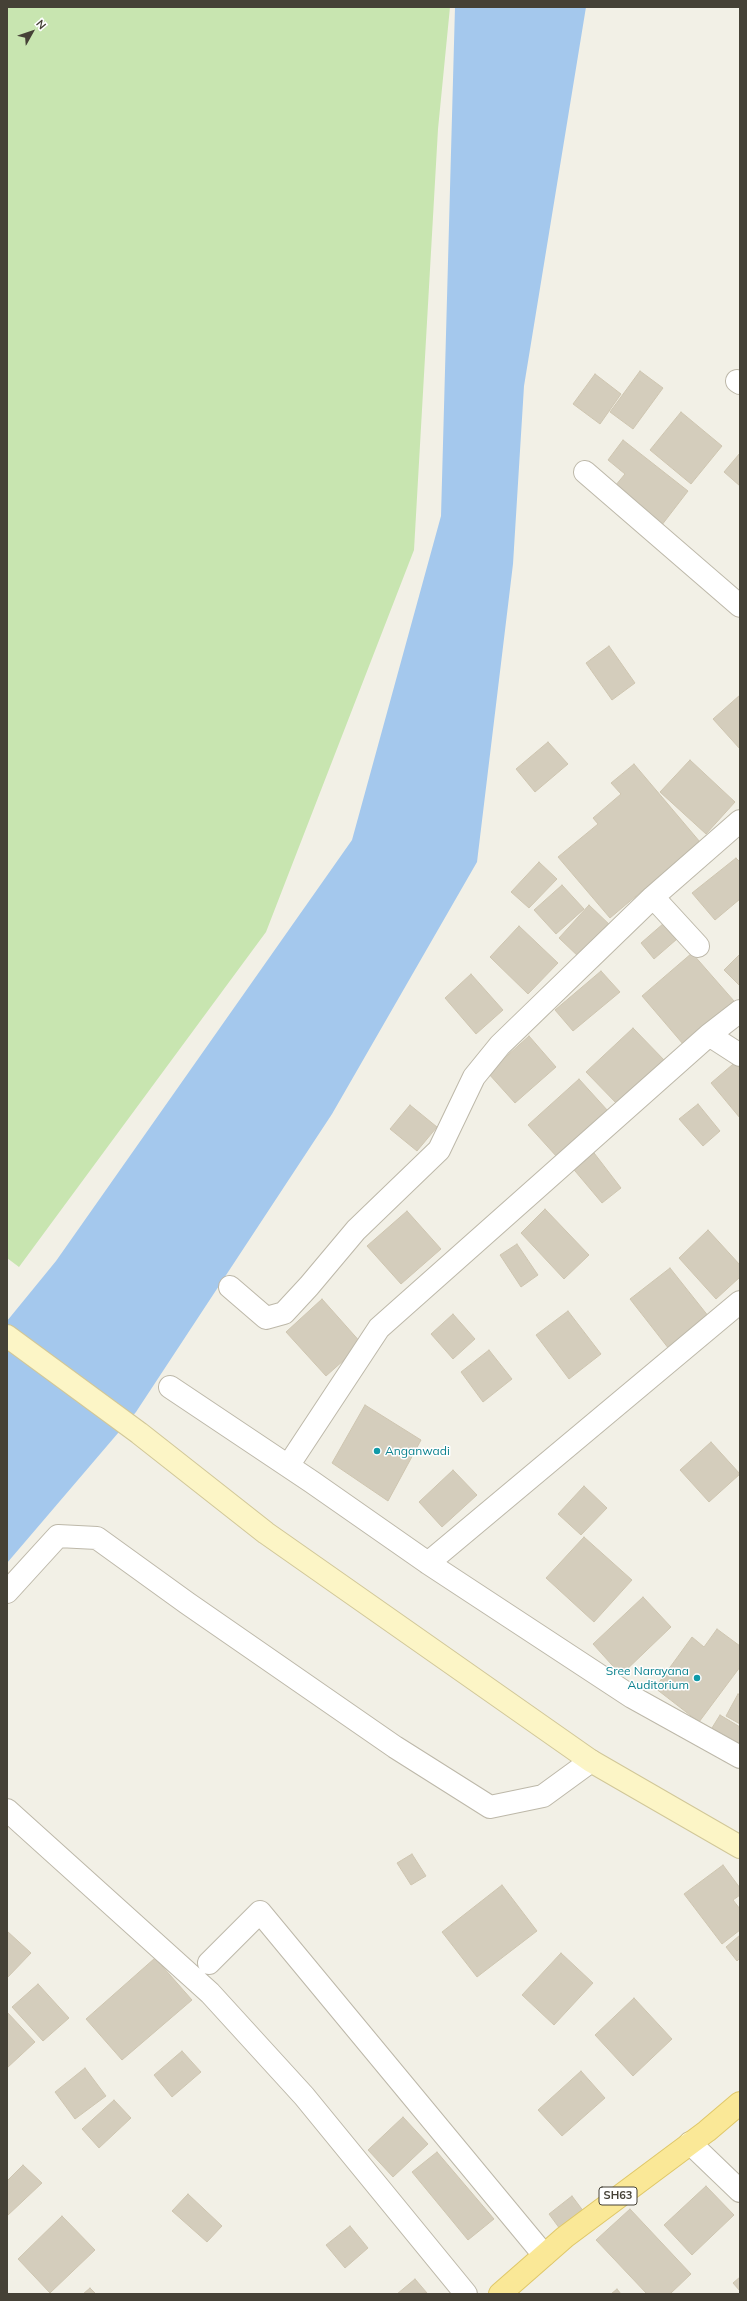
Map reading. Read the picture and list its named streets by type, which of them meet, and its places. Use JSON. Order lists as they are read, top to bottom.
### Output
{
  "streets": {
    "main road": ["SH63"]
  },
  "places": ["Anganwadi", "Sree Narayana Auditorium"],
  "north": "top right"
}
